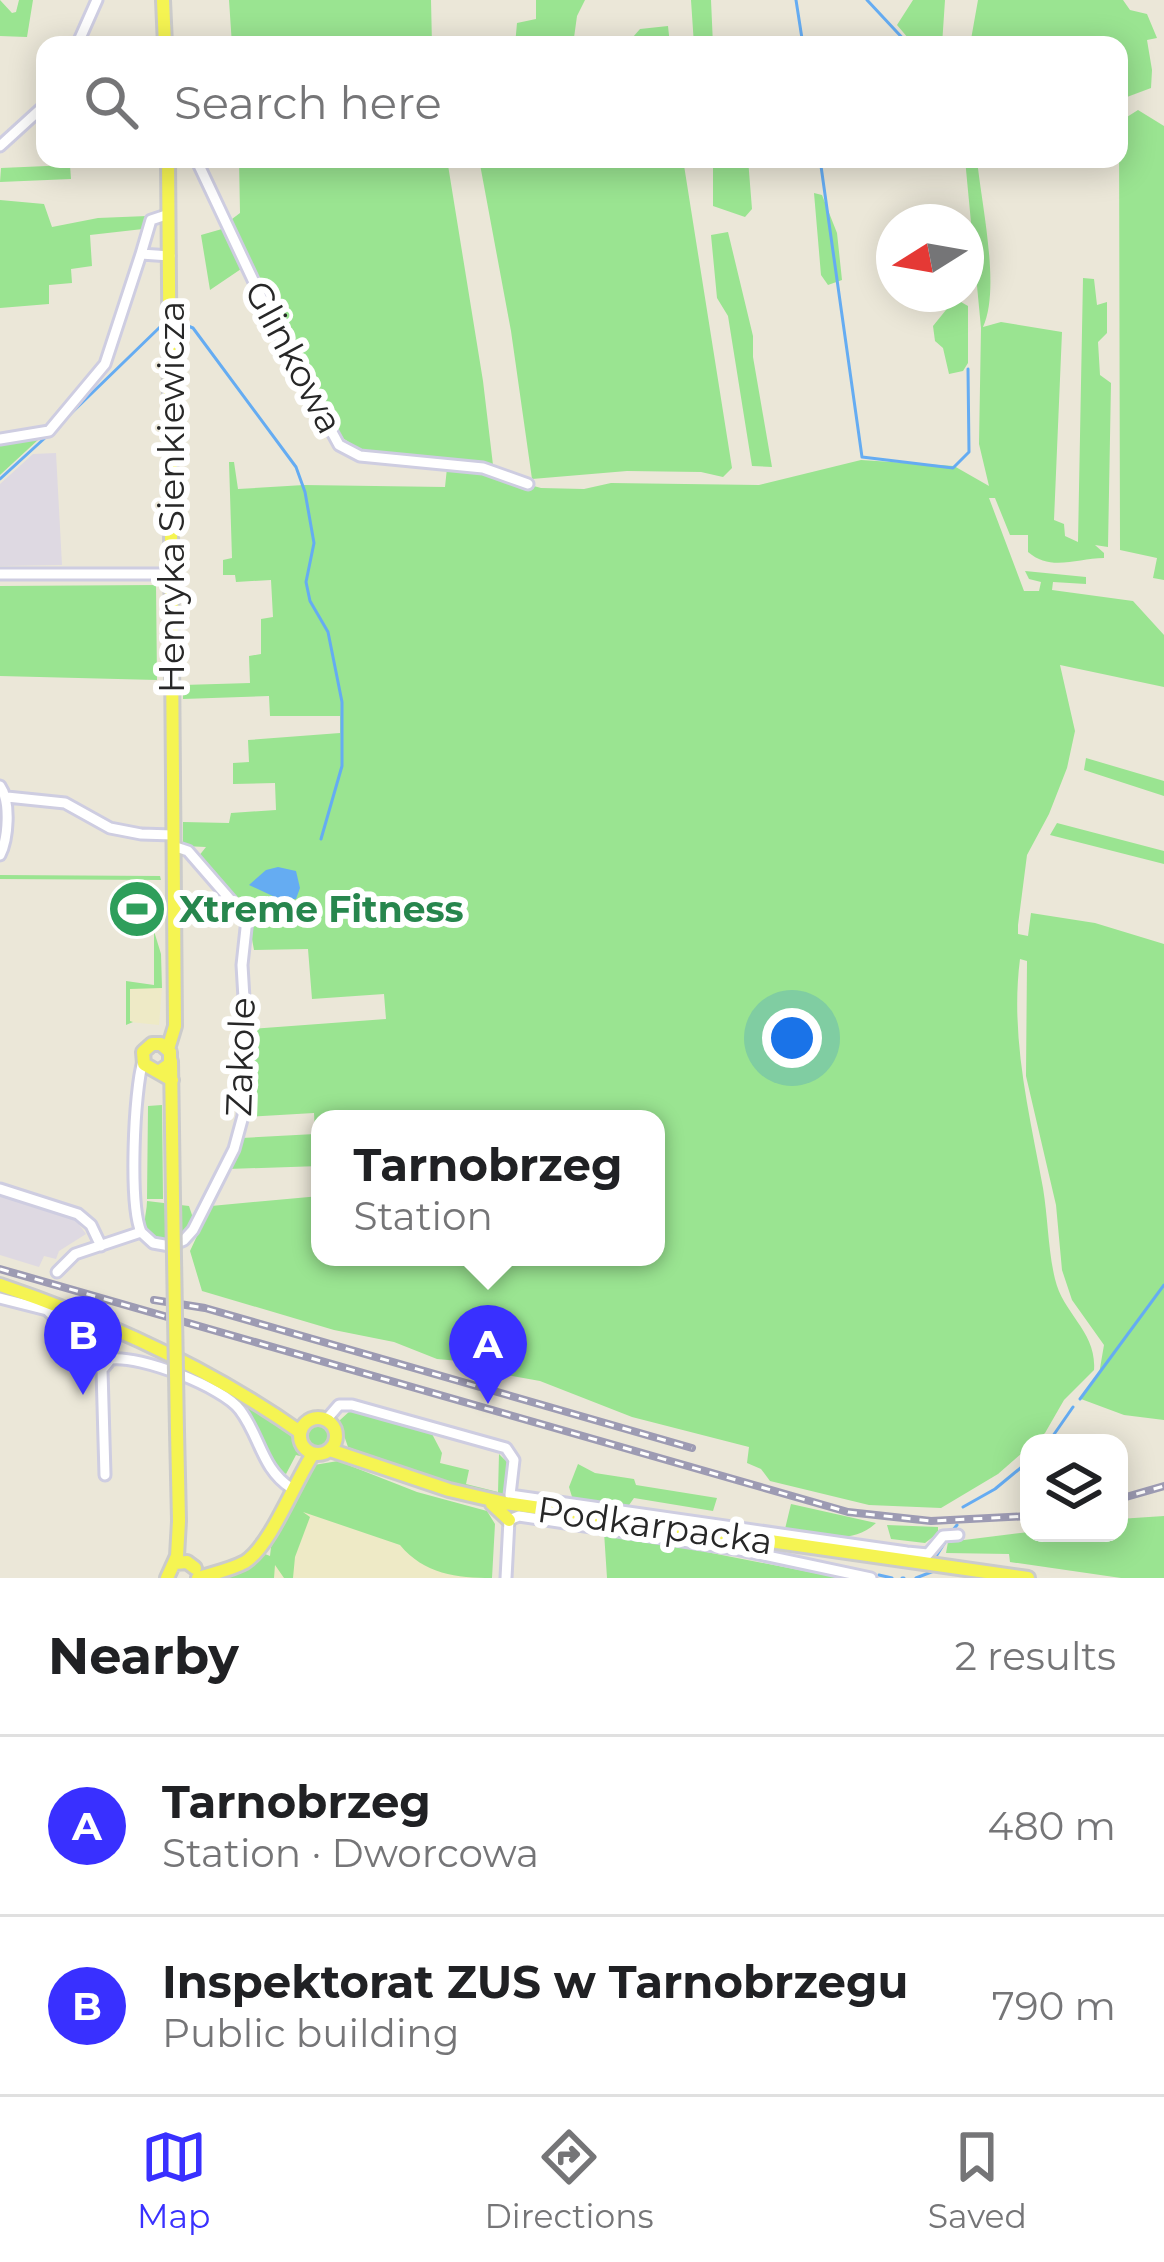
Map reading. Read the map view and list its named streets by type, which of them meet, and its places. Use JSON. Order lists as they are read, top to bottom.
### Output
{
  "streets": {
    "main road": ["Henryka Sienkiewicza", "Podkarpacka"],
    "street": ["Glinkowa", "Zakole"]
  },
  "crossings": [
    ["Henryka Sienkiewicza", "Zakole"]
  ],
  "places": {
    "sports": ["Xtreme Fitness"]
  },
  "north": "left",
  "page": {
    "search": "Search here",
    "popup": ["Tarnobrzeg", "Station"],
    "pins": ["B", "A"],
    "heading": ["Nearby", "2 results"],
    "list": [
      {
        "mark": "A",
        "name": "Tarnobrzeg",
        "note": "Station · Dworcowa",
        "value": "480 m"
      },
      {
        "mark": "B",
        "name": "Inspektorat ZUS w Tarnobrzegu",
        "note": "Public building",
        "value": "790 m"
      }
    ],
    "nav": ["Map", "Directions", "Saved"]
  }
}
